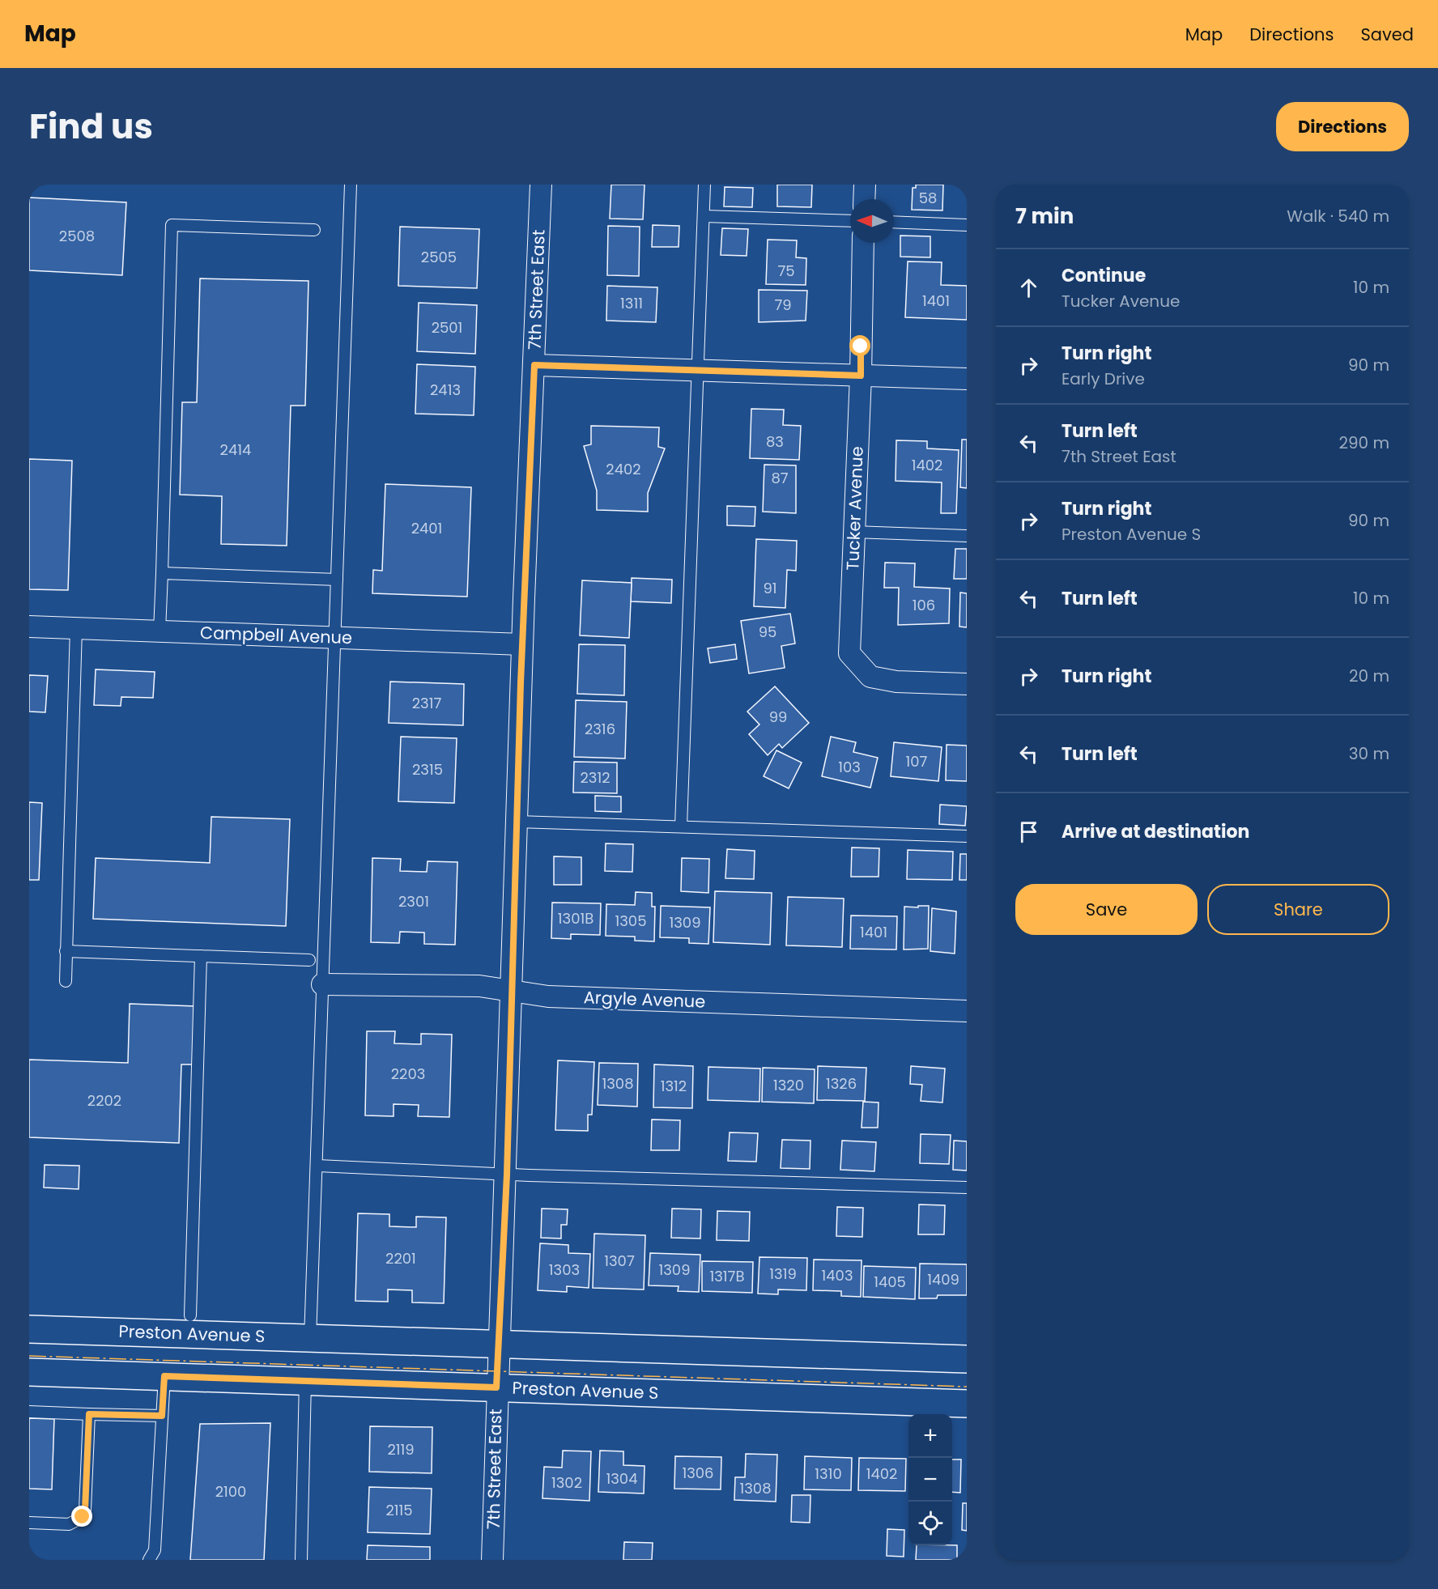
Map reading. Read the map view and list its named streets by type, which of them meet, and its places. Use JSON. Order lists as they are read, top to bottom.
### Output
{
  "streets": {
    "main road": ["Preston Avenue S"],
    "street": [
      "7th Street East",
      "Tucker Avenue",
      "Campbell Avenue",
      "Argyle Avenue"
    ]
  },
  "crossings": [
    ["7th Street East", "Campbell Avenue"],
    ["7th Street East", "Argyle Avenue"],
    ["7th Street East", "Preston Avenue S"]
  ],
  "house_numbers": [
    "58",
    "2508",
    "2505",
    "75",
    "1401",
    "1311",
    "79",
    "2501",
    "2413",
    "83",
    "2414",
    "1402",
    "2402",
    "87",
    "2401",
    "91",
    "106",
    "95",
    "2317",
    "99",
    "2316",
    "107",
    "103",
    "2315",
    "2312",
    "2301",
    "1301B",
    "1305",
    "1309",
    "1401",
    "2203",
    "1308",
    "1326",
    "1320",
    "1312",
    "2202",
    "2201",
    "1307",
    "1303",
    "1309",
    "1319",
    "1403",
    "1317B",
    "1409",
    "1405",
    "2119",
    "1306",
    "1310",
    "1402",
    "1304",
    "1302",
    "1308",
    "2100",
    "2115"
  ],
  "north": "left",
  "page": {
    "header": "Map",
    "nav": ["Map", "Directions", "Saved"],
    "title": "Find us",
    "buttons": [
      "Directions",
      ["Save", "Share"]
    ],
    "heading": ["7 min", "Walk · 540 m"],
    "list": [
      ["Continue", "Tucker Avenue", "10 m"],
      ["Turn right", "Early Drive", "90 m"],
      ["Turn left", "7th Street East", "290 m"],
      ["Turn right", "Preston Avenue S", "90 m"],
      ["Turn left", "10 m"],
      ["Turn right", "20 m"],
      ["Turn left", "30 m"],
      "Arrive at destination"
    ],
    "map_buttons": ["+", "−"]
  }
}
